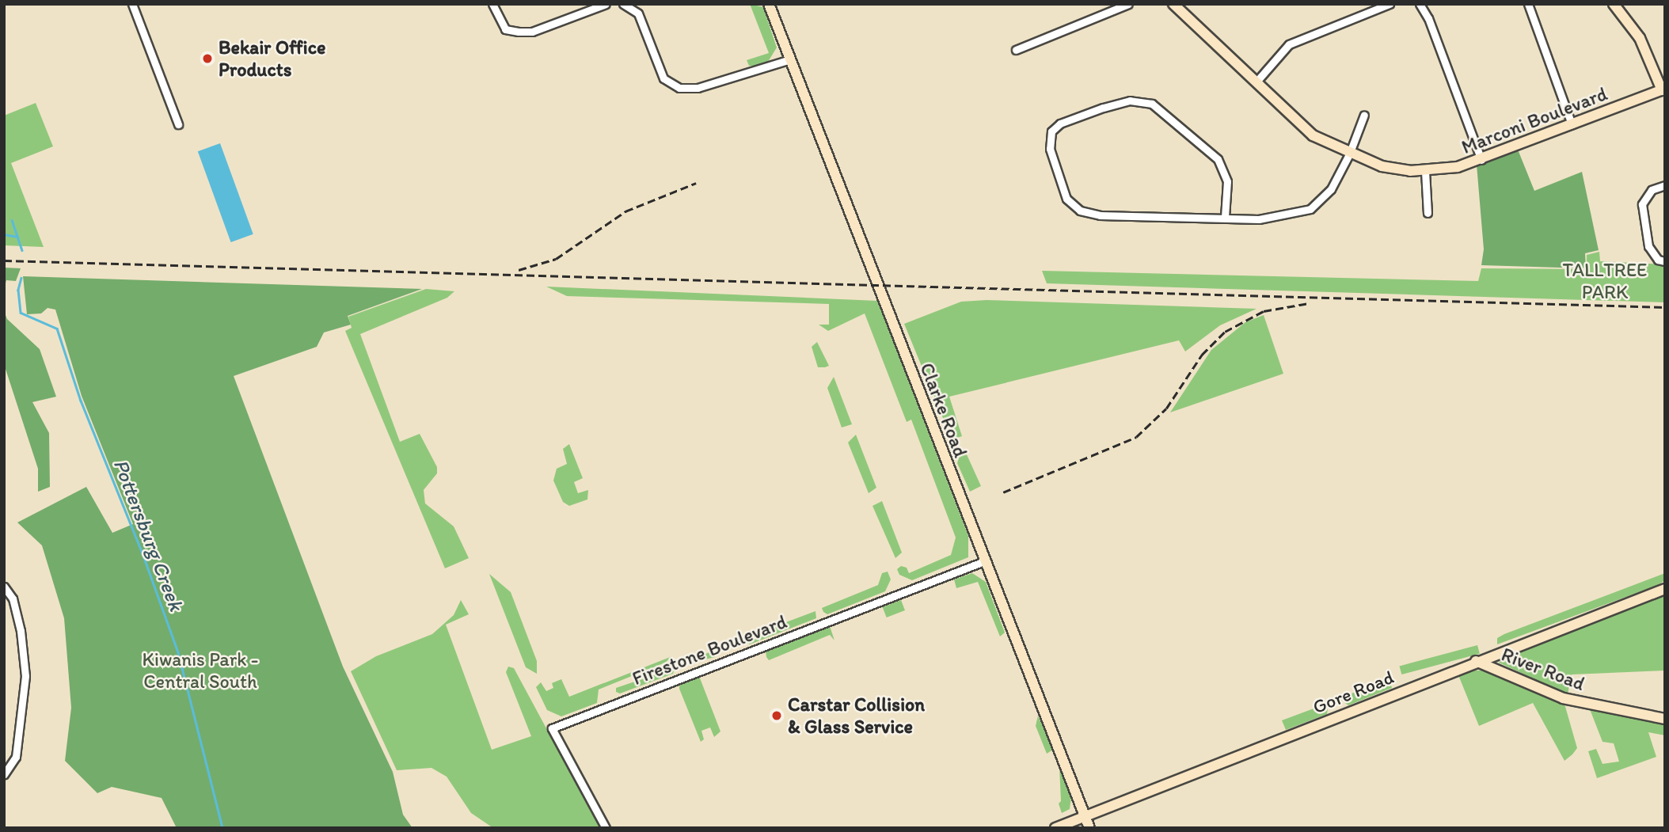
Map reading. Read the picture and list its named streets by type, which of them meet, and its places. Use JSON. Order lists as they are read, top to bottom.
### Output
{
  "streets": {
    "main road": [
      "Marconi Boulevard",
      "Clarke Road",
      "River Road",
      "Gore Road"
    ],
    "street": ["Firestone Boulevard"]
  },
  "crossings": [
    ["Clarke Road", "Firestone Boulevard"],
    ["Clarke Road", "Gore Road"],
    ["River Road", "Gore Road"]
  ],
  "water": ["Pottersburg Creek"],
  "parks": ["TALLTREE PARK", "Kiwanis Park - Central South"],
  "places": ["Bekair Office Products", "Carstar Collision & Glass Service"]
}
